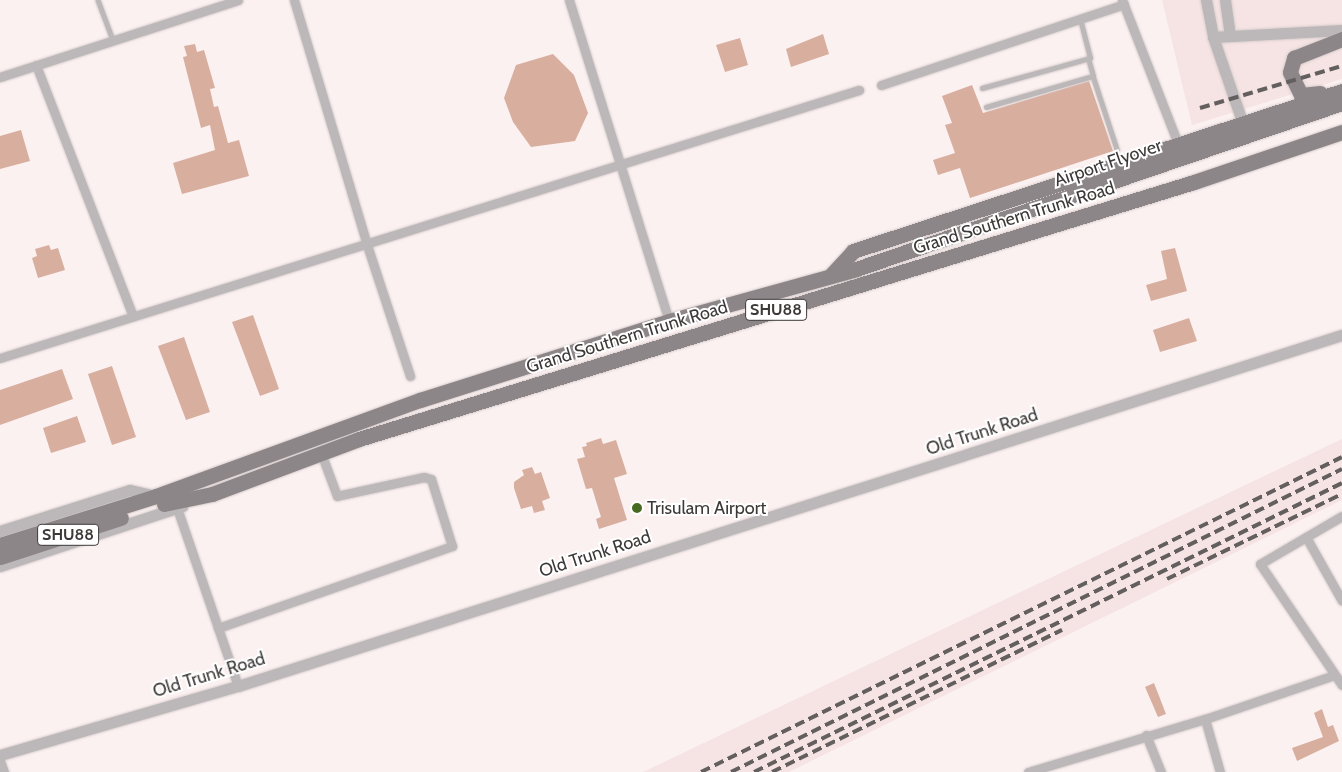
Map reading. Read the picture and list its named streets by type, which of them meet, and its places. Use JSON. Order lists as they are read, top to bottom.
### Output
{
  "streets": {
    "main road": ["Airport Flyover", "Grand Southern Trunk Road", "SHU88"],
    "street": ["Old Trunk Road"]
  },
  "crossings": [
    ["Airport Flyover", "Grand Southern Trunk Road"],
    ["Grand Southern Trunk Road", "SHU88"]
  ],
  "places": ["Trisulam Airport"]
}
